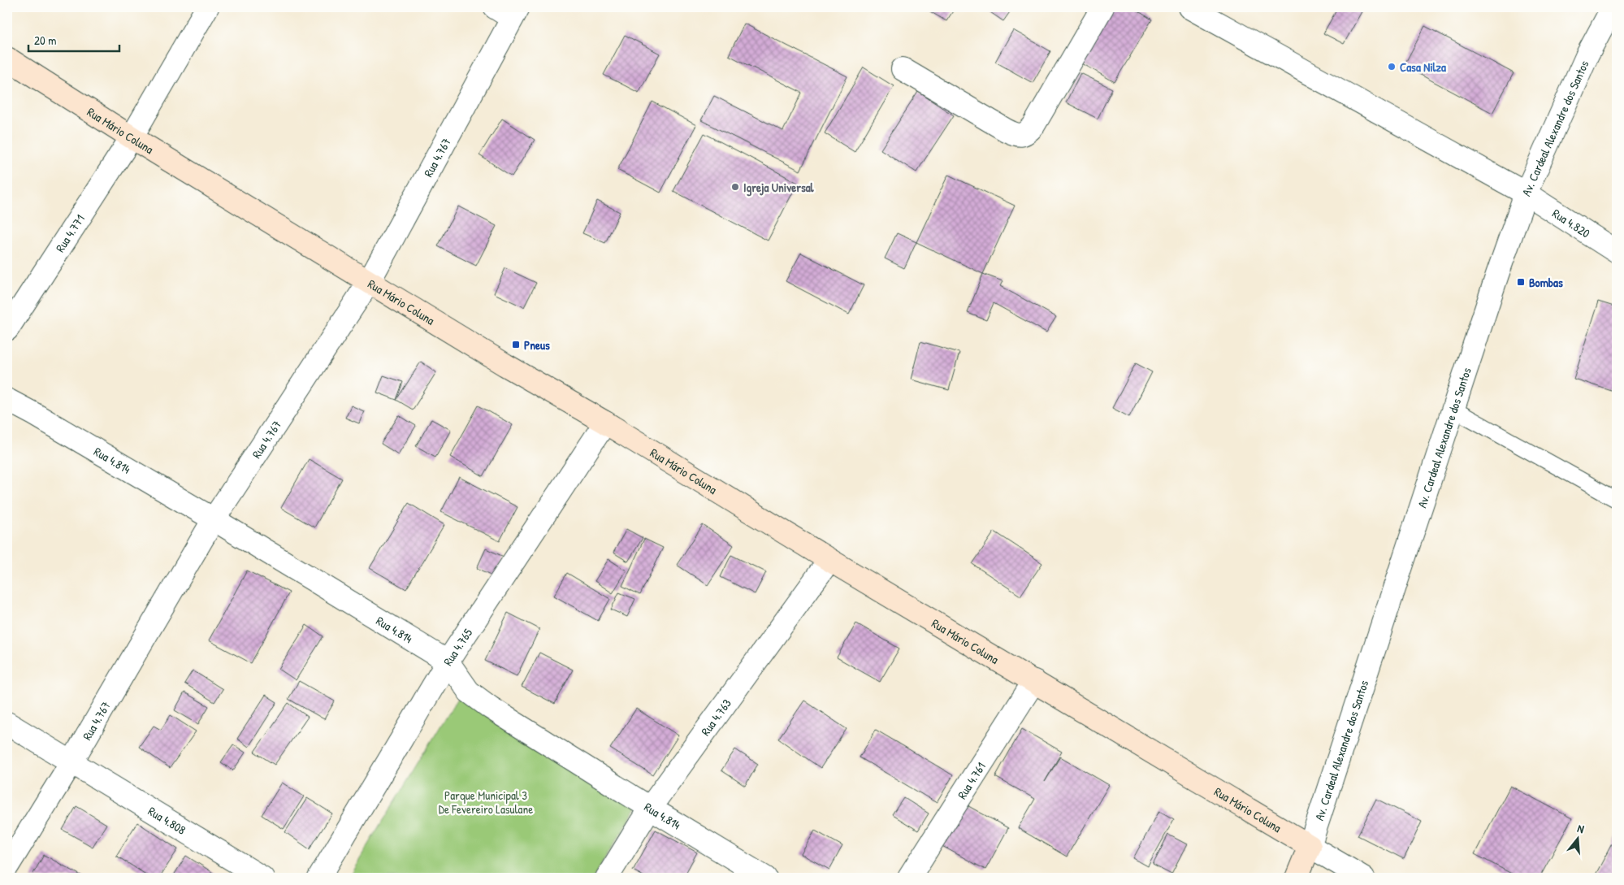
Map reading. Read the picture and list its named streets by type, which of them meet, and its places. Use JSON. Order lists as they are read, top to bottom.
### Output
{
  "streets": {
    "main road": ["Av. Cardeal Alexandre dos Santos", "Rua Mário Coluna"],
    "street": [
      "Rua 4.767",
      "Rua 4.820",
      "Rua 4.771",
      "Rua 4.814",
      "Rua 4.765",
      "Rua 4.763",
      "Rua 4.761",
      "Rua 4.808"
    ]
  },
  "crossings": [
    ["Av. Cardeal Alexandre dos Santos", "Rua Mário Coluna"],
    ["Av. Cardeal Alexandre dos Santos", "Rua 4.820"],
    ["Rua Mário Coluna", "Rua 4.767"],
    ["Rua Mário Coluna", "Rua 4.771"],
    ["Rua Mário Coluna", "Rua 4.765"],
    ["Rua Mário Coluna", "Rua 4.763"],
    ["Rua Mário Coluna", "Rua 4.761"],
    ["Rua 4.767", "Rua 4.814"],
    ["Rua 4.767", "Rua 4.808"],
    ["Rua 4.814", "Rua 4.765"],
    ["Rua 4.814", "Rua 4.763"]
  ],
  "parks": ["Parque Municipal 3 De Fevereiro Lasulane"],
  "places": {
    "other": ["Casa Nilza", "Igreja Universal"],
    "transit": ["Bombas", "Pneus"]
  },
  "scale_bar": "20 m",
  "north": "top"
}
